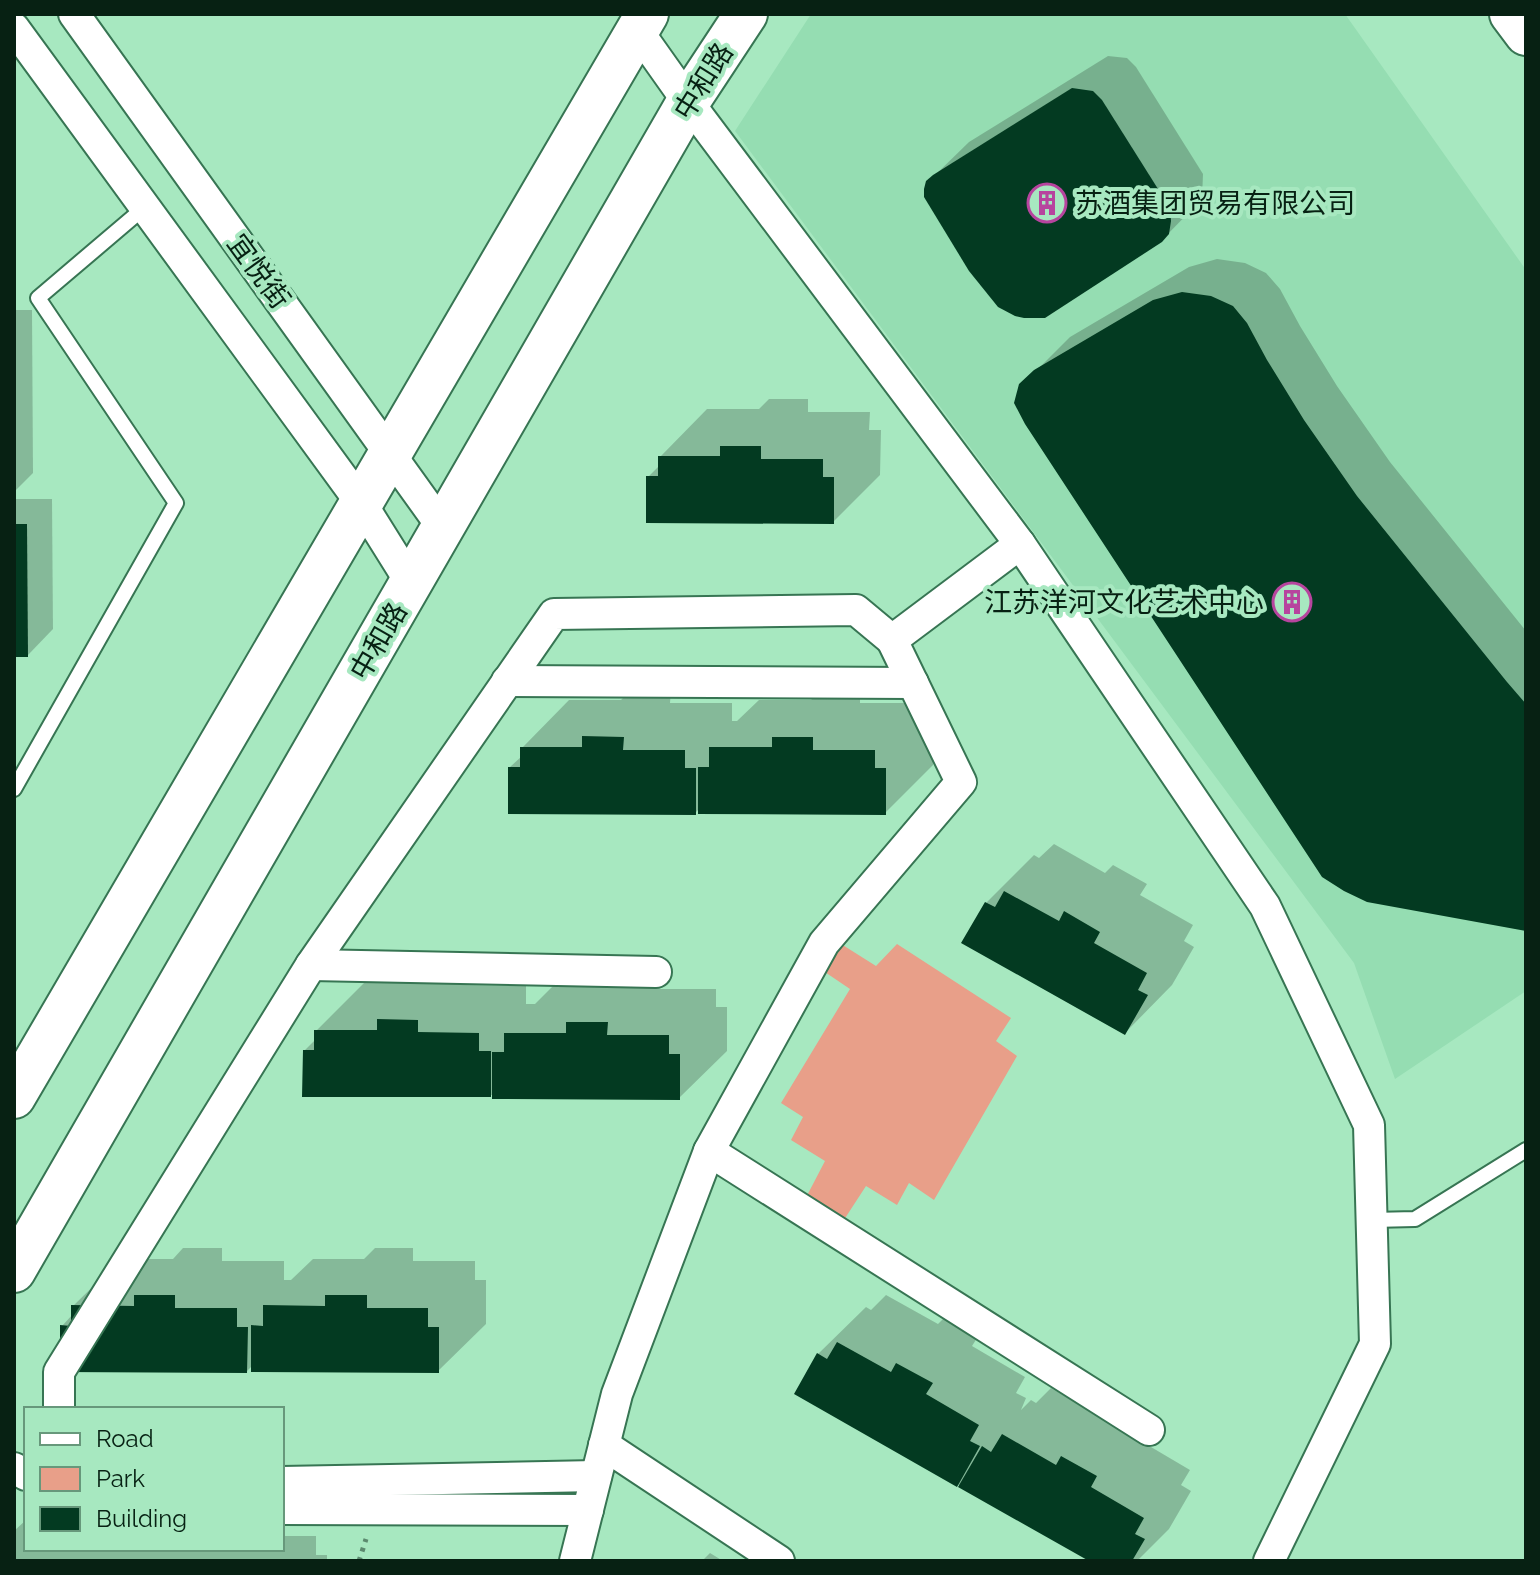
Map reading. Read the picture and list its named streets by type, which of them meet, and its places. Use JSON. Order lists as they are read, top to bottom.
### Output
{
  "streets": {
    "main road": ["中和路"],
    "street": ["宜悦街"]
  },
  "crossings": [
    ["中和路", "宜悦街"]
  ],
  "places": {
    "building": ["苏酒集团贸易有限公司", "江苏洋河文化艺术中心"]
  },
  "legend": ["Road", "Park", "Building"]
}
